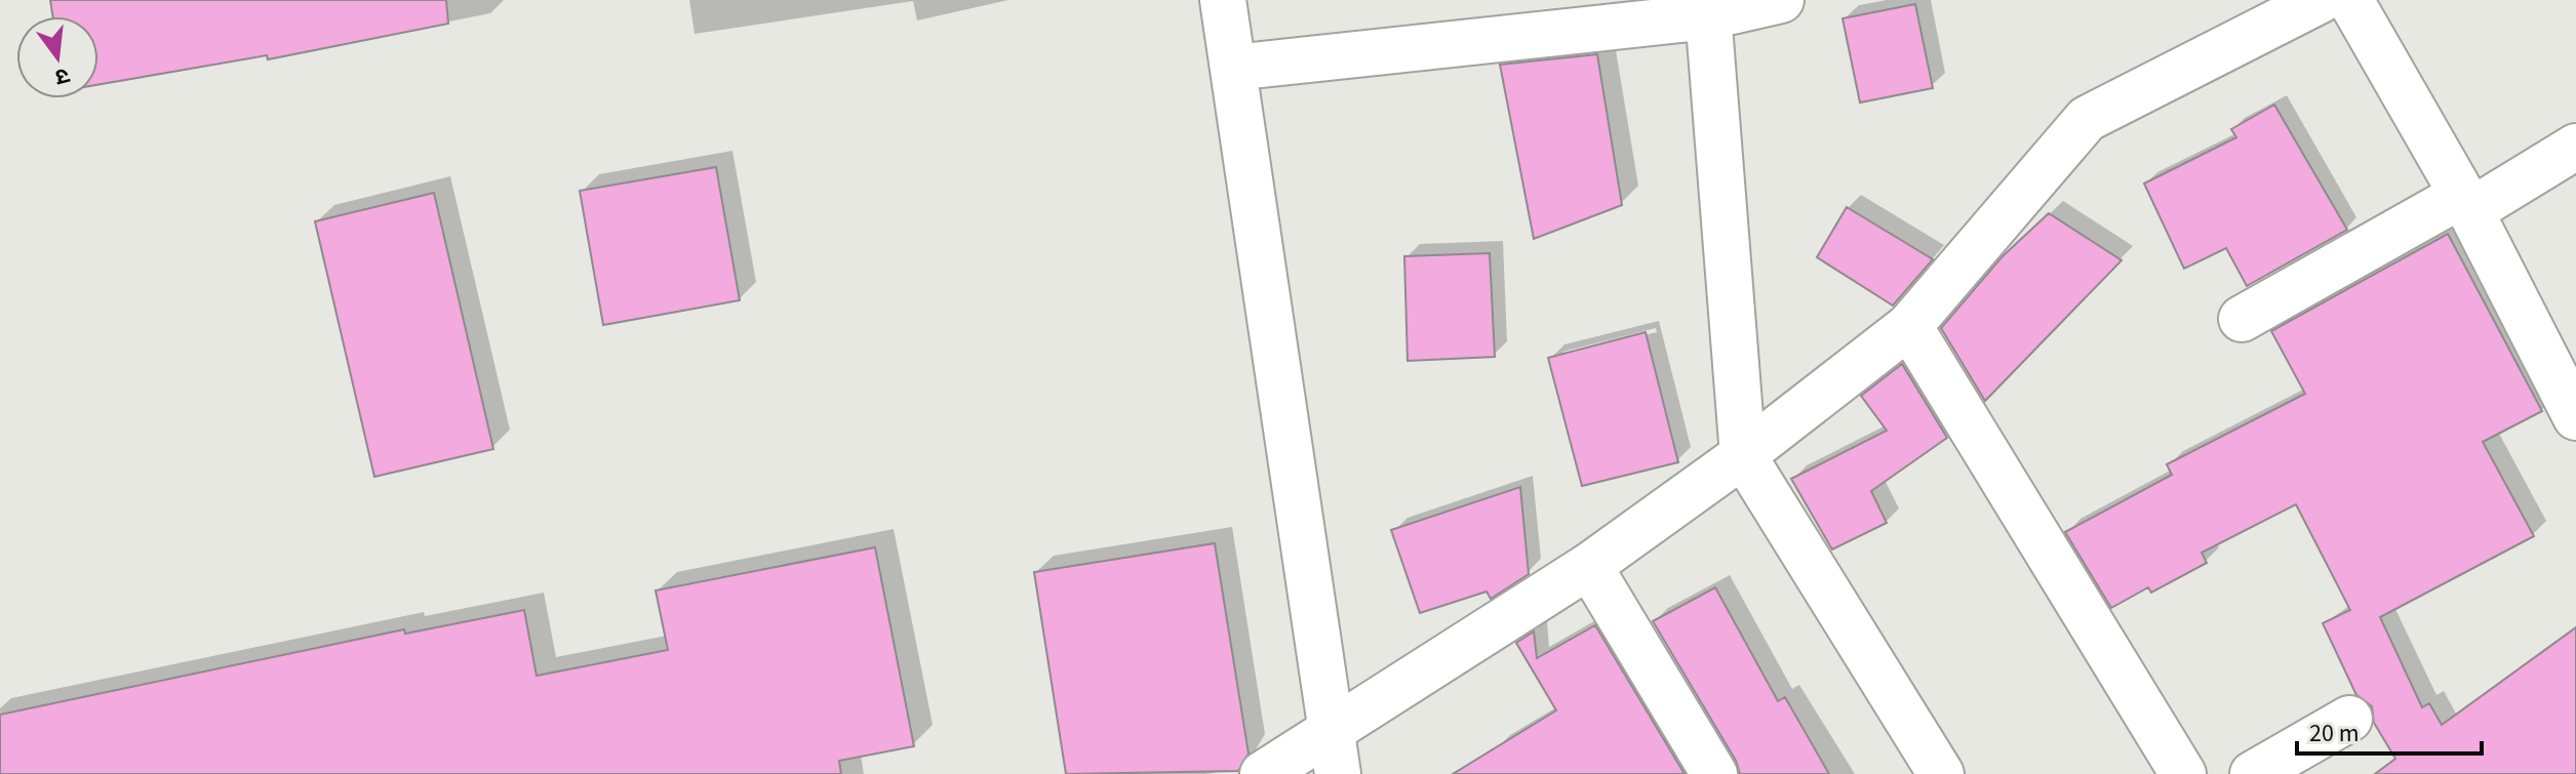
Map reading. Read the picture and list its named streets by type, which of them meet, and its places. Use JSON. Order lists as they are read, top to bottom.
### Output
{
  "scale_bar": "20 m",
  "north": "bottom"
}
